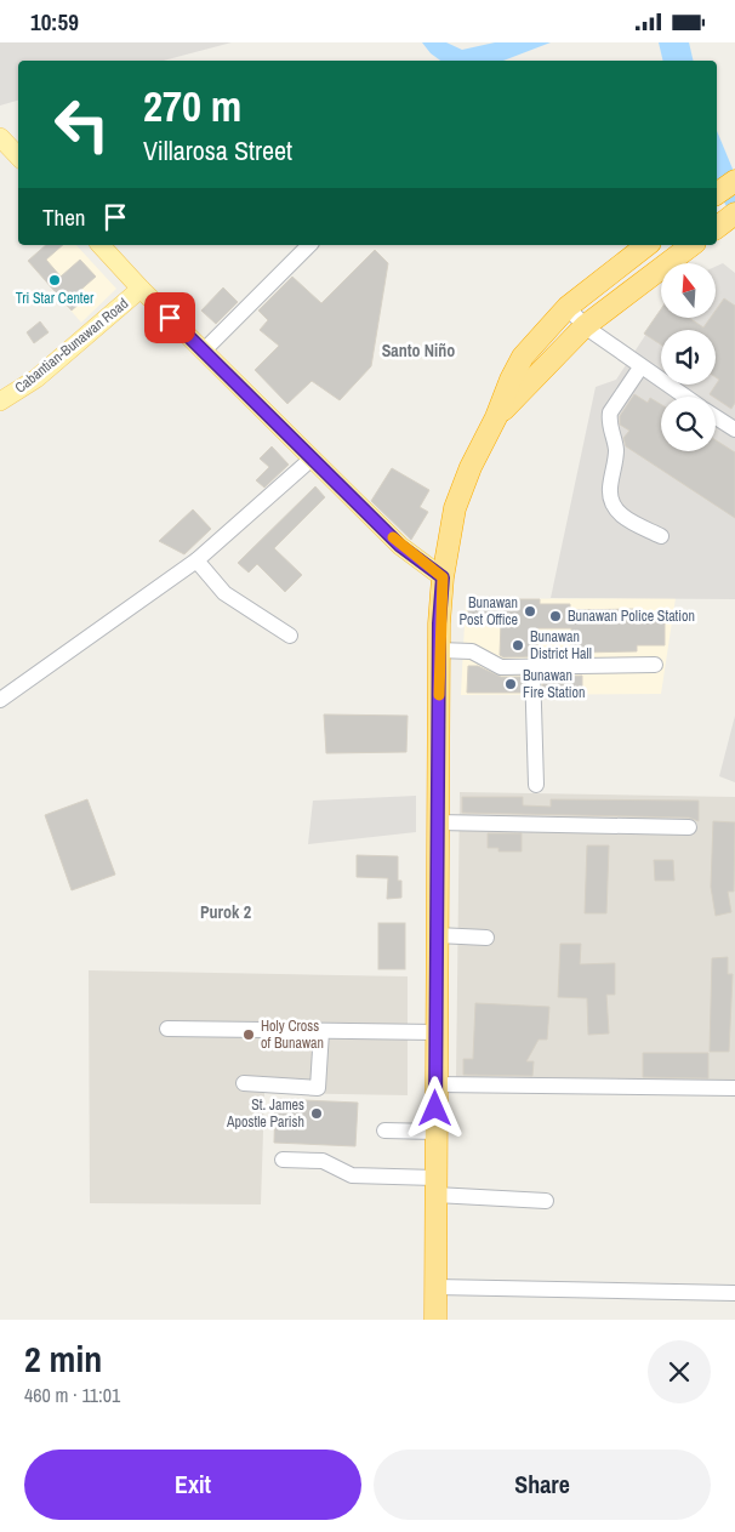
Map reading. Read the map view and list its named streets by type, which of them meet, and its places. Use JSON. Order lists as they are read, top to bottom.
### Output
{
  "streets": {
    "main road": ["Cabantian-Bunawan Road"]
  },
  "districts": ["Santo Niño", "Purok 2"],
  "places": [
    "Tri Star Center",
    "Bunawan Post Office",
    "Bunawan Police Station",
    "Bunawan District Hall",
    "Bunawan Fire Station",
    "Holy Cross of Bunawan",
    "St. James Apostle Parish"
  ],
  "north": "top",
  "page": {
    "status": "10:59",
    "turn": ["270 m", "Villarosa Street"],
    "then": "Then",
    "heading": ["2 min", "460 m · 11:01"],
    "buttons": ["Exit", "Share"]
  }
}
